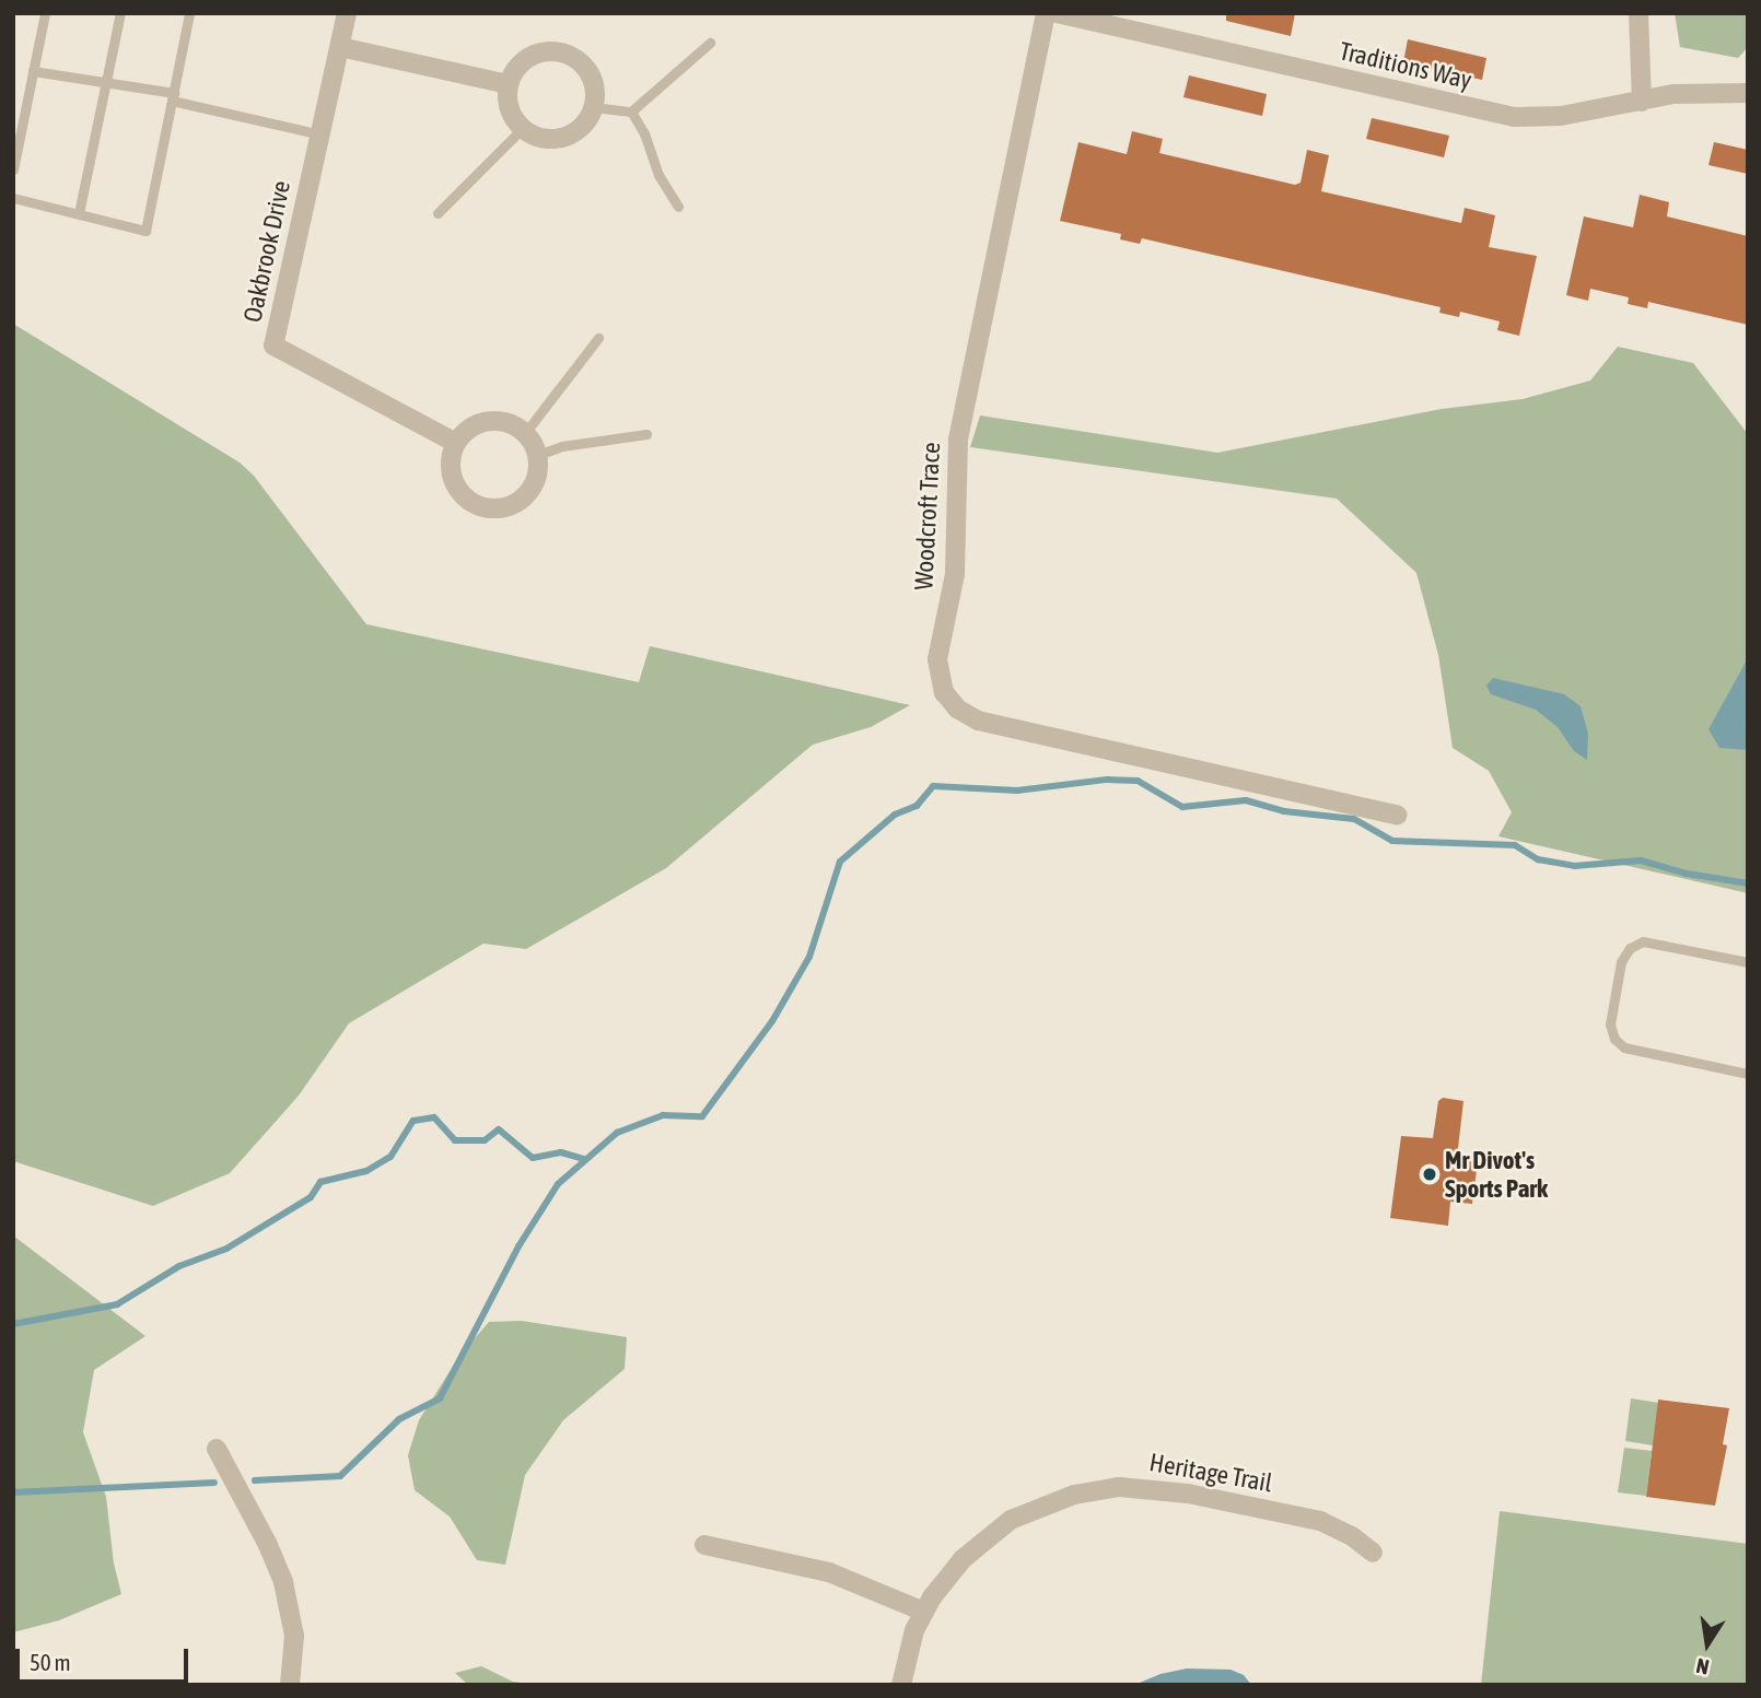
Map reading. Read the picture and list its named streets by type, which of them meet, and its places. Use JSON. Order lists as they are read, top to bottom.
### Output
{
  "streets": {
    "street": [
      "Traditions Way",
      "Oakbrook Drive",
      "Woodcroft Trace",
      "Heritage Trail"
    ]
  },
  "places": ["Mr Divot's Sports Park"],
  "scale_bar": "50 m",
  "north": "bottom"
}
